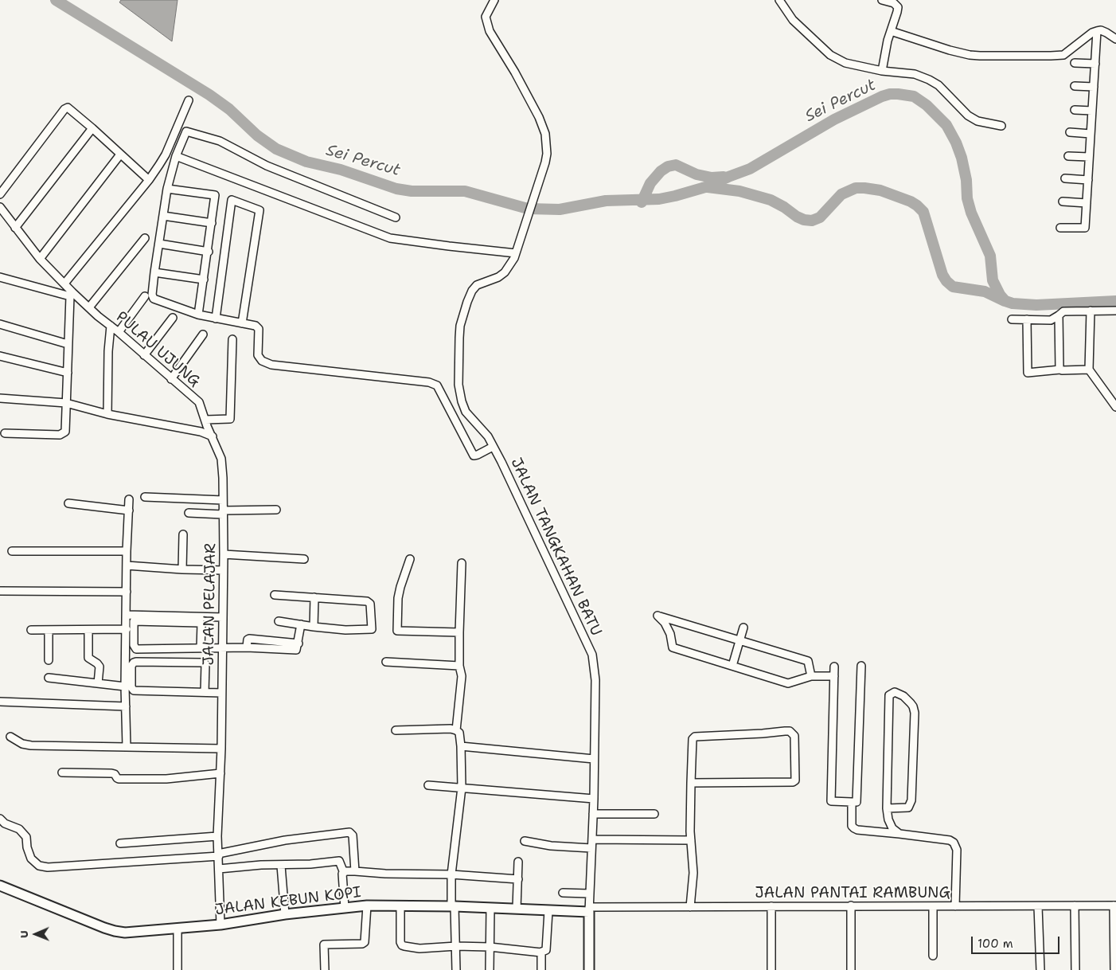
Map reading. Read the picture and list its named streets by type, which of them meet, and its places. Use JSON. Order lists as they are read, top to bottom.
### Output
{
  "streets": {
    "main road": ["JALAN KEBUN KOPI"],
    "street": [
      "PULAU UJUNG",
      "JALAN TANGKAHAN BATU",
      "JALAN PELAJAR",
      "JALAN PANTAI RAMBUNG"
    ]
  },
  "crossings": [
    ["PULAU UJUNG", "JALAN PELAJAR"],
    ["JALAN TANGKAHAN BATU", "JALAN PANTAI RAMBUNG"],
    ["JALAN TANGKAHAN BATU", "JALAN KEBUN KOPI"],
    ["JALAN PELAJAR", "JALAN KEBUN KOPI"],
    ["JALAN PANTAI RAMBUNG", "JALAN KEBUN KOPI"]
  ],
  "water": ["Sei Percut"],
  "scale_bar": "100 m",
  "north": "left"
}
